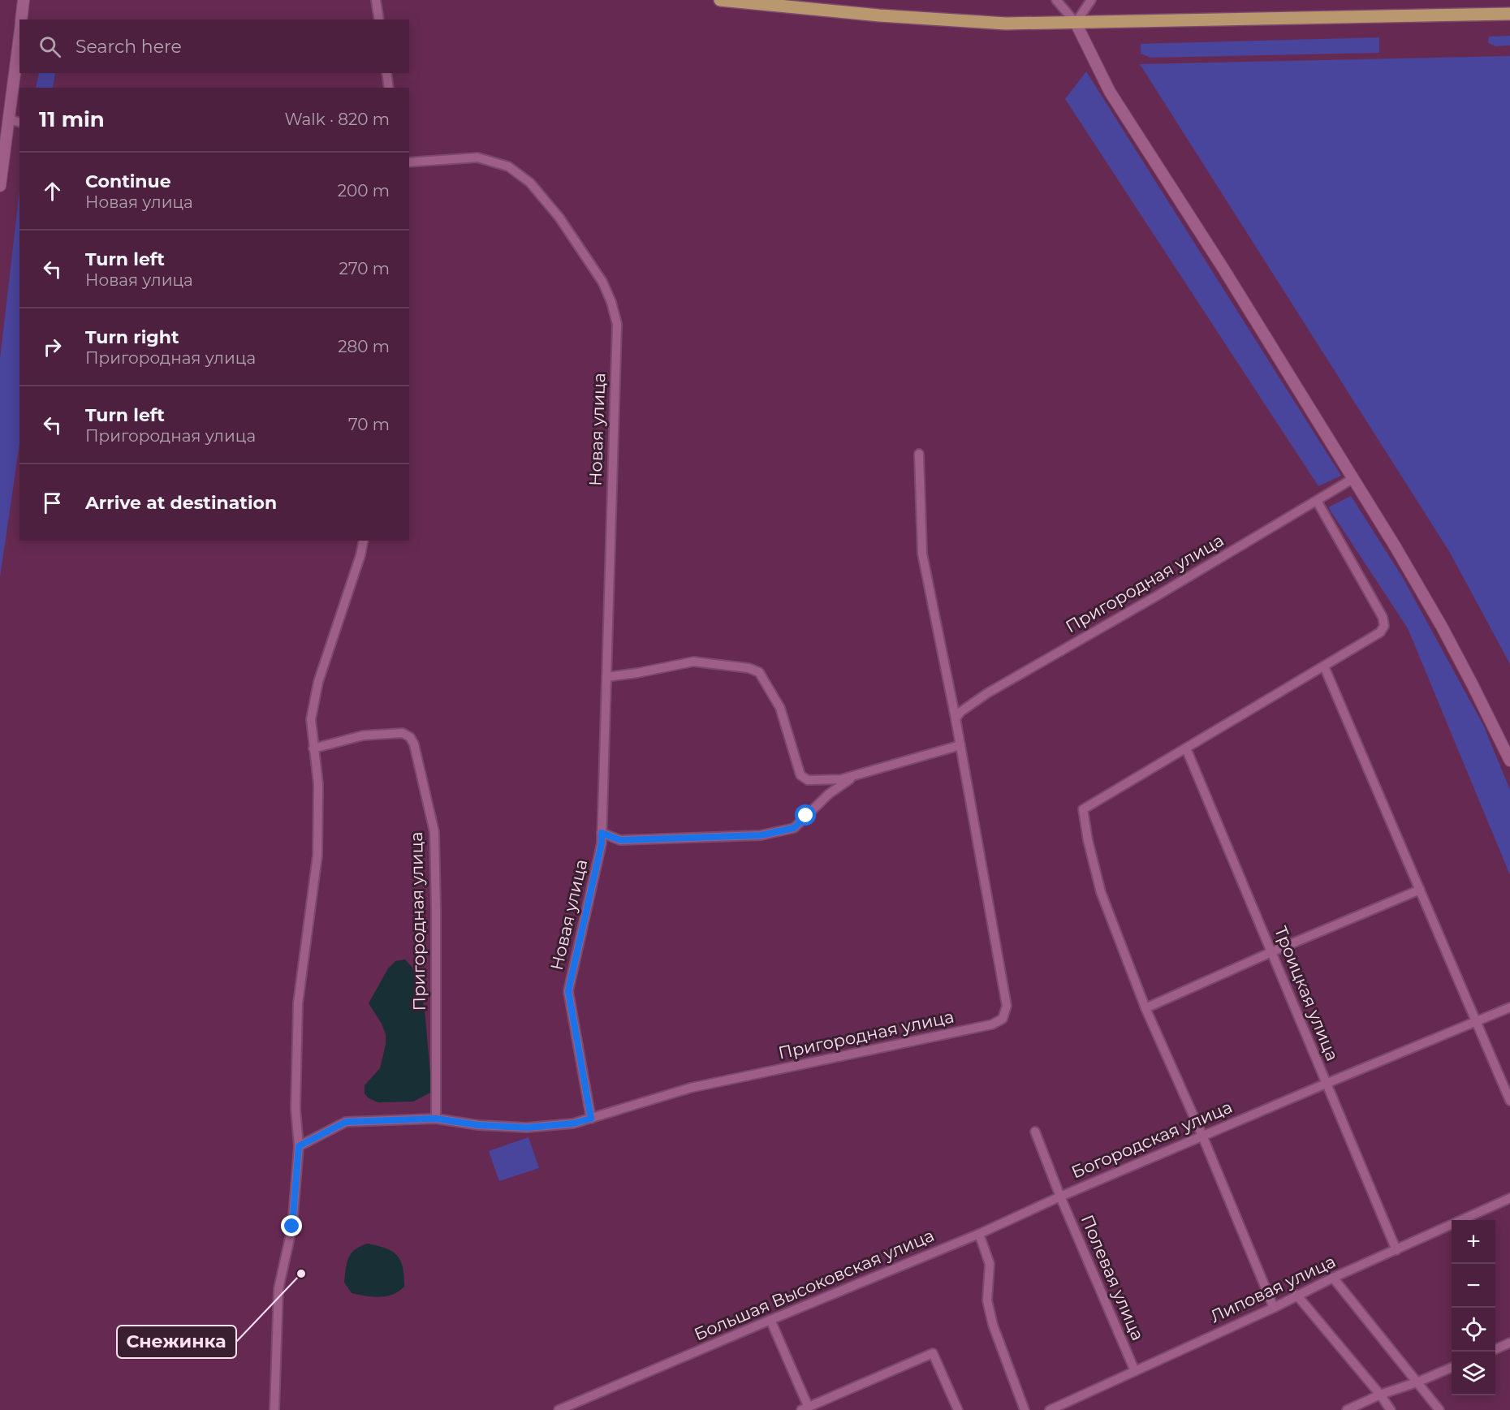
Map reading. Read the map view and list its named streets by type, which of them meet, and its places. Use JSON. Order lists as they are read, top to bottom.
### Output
{
  "streets": {
    "street": [
      "Новая улица",
      "Пригородная улица",
      "Троицкая улица",
      "Богородская улица",
      "Полевая улица",
      "Большая Высоковская улица",
      "Липовая улица"
    ]
  },
  "crossings": [
    ["Новая улица", "Пригородная улица"],
    ["Троицкая улица", "Богородская улица"],
    ["Троицкая улица", "Липовая улица"],
    ["Богородская улица", "Полевая улица"],
    ["Богородская улица", "Большая Высоковская улица"],
    ["Полевая улица", "Липовая улица"]
  ],
  "places": ["Снежинка"],
  "page": {
    "search": "Search here",
    "heading": ["11 min", "Walk · 820 m"],
    "list": [
      ["Continue", "Новая улица", "200 m"],
      ["Turn left", "Новая улица", "270 m"],
      ["Turn right", "Пригородная улица", "280 m"],
      ["Turn left", "Пригородная улица", "70 m"],
      "Arrive at destination"
    ],
    "map_buttons": ["+", "−"]
  }
}
